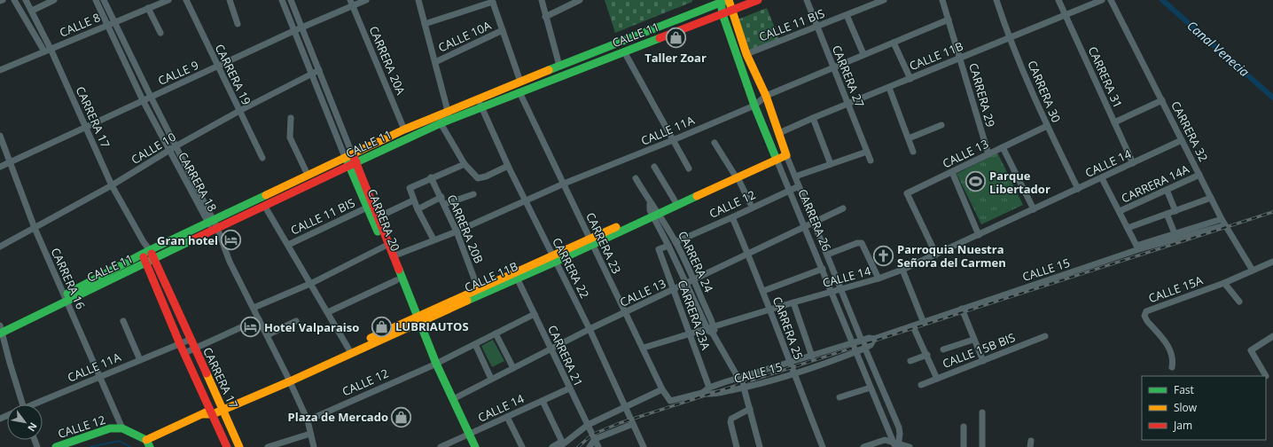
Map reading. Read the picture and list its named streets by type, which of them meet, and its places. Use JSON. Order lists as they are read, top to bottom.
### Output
{
  "streets": {
    "main road": [
      "CALLE 11",
      "CALLE 11B",
      "CARRERA 17",
      "CALLE 12",
      "CARRERA 20",
      "CARRERA 26"
    ],
    "street": [
      "CALLE 8",
      "CALLE 11 BIS",
      "CALLE 10A",
      "CARRERA 20A",
      "CALLE 9",
      "CARRERA 19",
      "CARRERA 27",
      "CARRERA 31",
      "CARRERA 30",
      "CARRERA 29",
      "CALLE 11A",
      "CARRERA 32",
      "CALLE 10",
      "CALLE 13",
      "CALLE 14",
      "CARRERA 18",
      "CARRERA 14A",
      "CARRERA 20B",
      "CARRERA 23",
      "CARRERA 24",
      "CARRERA 22",
      "CALLE 15",
      "CARRERA 16",
      "CALLE 15A",
      "CARRERA 23A",
      "CARRERA 25",
      "CALLE 15B BIS",
      "CARRERA 21"
    ]
  },
  "crossings": [
    ["CALLE 8", "CARRERA 17"],
    ["CALLE 8", "CARRERA 18"],
    ["CALLE 11 BIS", "CARRERA 27"],
    ["CALLE 11 BIS", "CARRERA 20"],
    ["CALLE 11 BIS", "CARRERA 26"],
    ["CALLE 11", "CARRERA 20A"],
    ["CALLE 11", "CARRERA 17"],
    ["CALLE 11", "CARRERA 18"],
    ["CALLE 11", "CARRERA 20"],
    ["CALLE 11", "CARRERA 26"],
    ["CALLE 11", "CARRERA 23"],
    ["CALLE 11", "CARRERA 22"],
    ["CALLE 11", "CARRERA 16"],
    ["CALLE 11B", "CARRERA 27"],
    ["CALLE 11B", "CARRERA 31"],
    ["CALLE 11B", "CARRERA 30"],
    ["CALLE 11B", "CARRERA 29"],
    ["CALLE 11B", "CARRERA 17"],
    ["CALLE 11B", "CARRERA 18"],
    ["CALLE 11B", "CALLE 12"],
    ["CALLE 11B", "CARRERA 20"],
    ["CALLE 11B", "CARRERA 26"],
    ["CALLE 11B", "CARRERA 20B"],
    ["CALLE 11B", "CARRERA 23"],
    ["CALLE 11B", "CARRERA 24"],
    ["CALLE 11B", "CARRERA 22"],
    ["CALLE 11B", "CARRERA 21"],
    ["CARRERA 20A", "CALLE 9"],
    ["CALLE 9", "CARRERA 19"],
    ["CALLE 9", "CARRERA 17"],
    ["CALLE 9", "CARRERA 18"],
    ["CALLE 9", "CARRERA 20"],
    ["CALLE 9", "CARRERA 16"],
    ["CARRERA 19", "CALLE 10"],
    ["CARRERA 27", "CALLE 11A"],
    ["CARRERA 31", "CALLE 14"],
    ["CARRERA 30", "CALLE 13"],
    ["CARRERA 30", "CALLE 14"],
    ["CARRERA 29", "CALLE 11A"],
    ["CARRERA 29", "CALLE 13"],
    ["CARRERA 17", "CALLE 11A"],
    ["CARRERA 17", "CALLE 10"],
    ["CALLE 11A", "CARRERA 20"],
    ["CALLE 11A", "CARRERA 26"],
    ["CALLE 11A", "CARRERA 20B"],
    ["CALLE 11A", "CARRERA 23"],
    ["CALLE 11A", "CARRERA 22"],
    ["CALLE 11A", "CARRERA 16"],
    ["CARRERA 32", "CALLE 14"],
    ["CARRERA 32", "CARRERA 14A"],
    ["CARRERA 32", "CALLE 15"],
    ["CARRERA 32", "CALLE 15A"],
    ["CALLE 10", "CARRERA 18"],
    ["CALLE 10", "CARRERA 20"],
    ["CALLE 10", "CARRERA 16"],
    ["CALLE 13", "CALLE 14"],
    ["CALLE 13", "CARRERA 20"],
    ["CALLE 13", "CARRERA 26"],
    ["CALLE 13", "CARRERA 23"],
    ["CALLE 13", "CARRERA 24"],
    ["CALLE 13", "CARRERA 22"],
    ["CALLE 13", "CARRERA 23A"],
    ["CALLE 13", "CARRERA 25"],
    ["CALLE 13", "CARRERA 21"],
    ["CALLE 14", "CARRERA 20"],
    ["CALLE 14", "CARRERA 26"],
    ["CALLE 14", "CARRERA 23"],
    ["CALLE 14", "CARRERA 24"],
    ["CALLE 14", "CARRERA 23A"],
    ["CALLE 14", "CARRERA 25"],
    ["CALLE 14", "CARRERA 21"],
    ["CARRERA 18", "CALLE 12"],
    ["CALLE 12", "CARRERA 20"],
    ["CALLE 12", "CARRERA 26"],
    ["CALLE 12", "CARRERA 24"],
    ["CALLE 12", "CARRERA 16"],
    ["CALLE 12", "CARRERA 25"],
    ["CALLE 12", "CARRERA 21"],
    ["CARRERA 26", "CALLE 15"],
    ["CARRERA 23", "CALLE 15"],
    ["CARRERA 24", "CALLE 15"],
    ["CARRERA 24", "CARRERA 23A"],
    ["CALLE 15", "CARRERA 23A"],
    ["CALLE 15", "CARRERA 25"]
  ],
  "water": ["Canal Venecia"],
  "places": {
    "shop": ["Taller Zoar", "LUBRIAUTOS", "Plaza de Mercado"],
    "sports": ["Parque Libertador"],
    "hotel": ["Gran hotel", "Hotel Valparaiso"],
    "church": ["Parroquia Nuestra Señora del Carmen"]
  },
  "legend": ["Fast", "Slow", "Jam"],
  "north": "bottom right"
}
